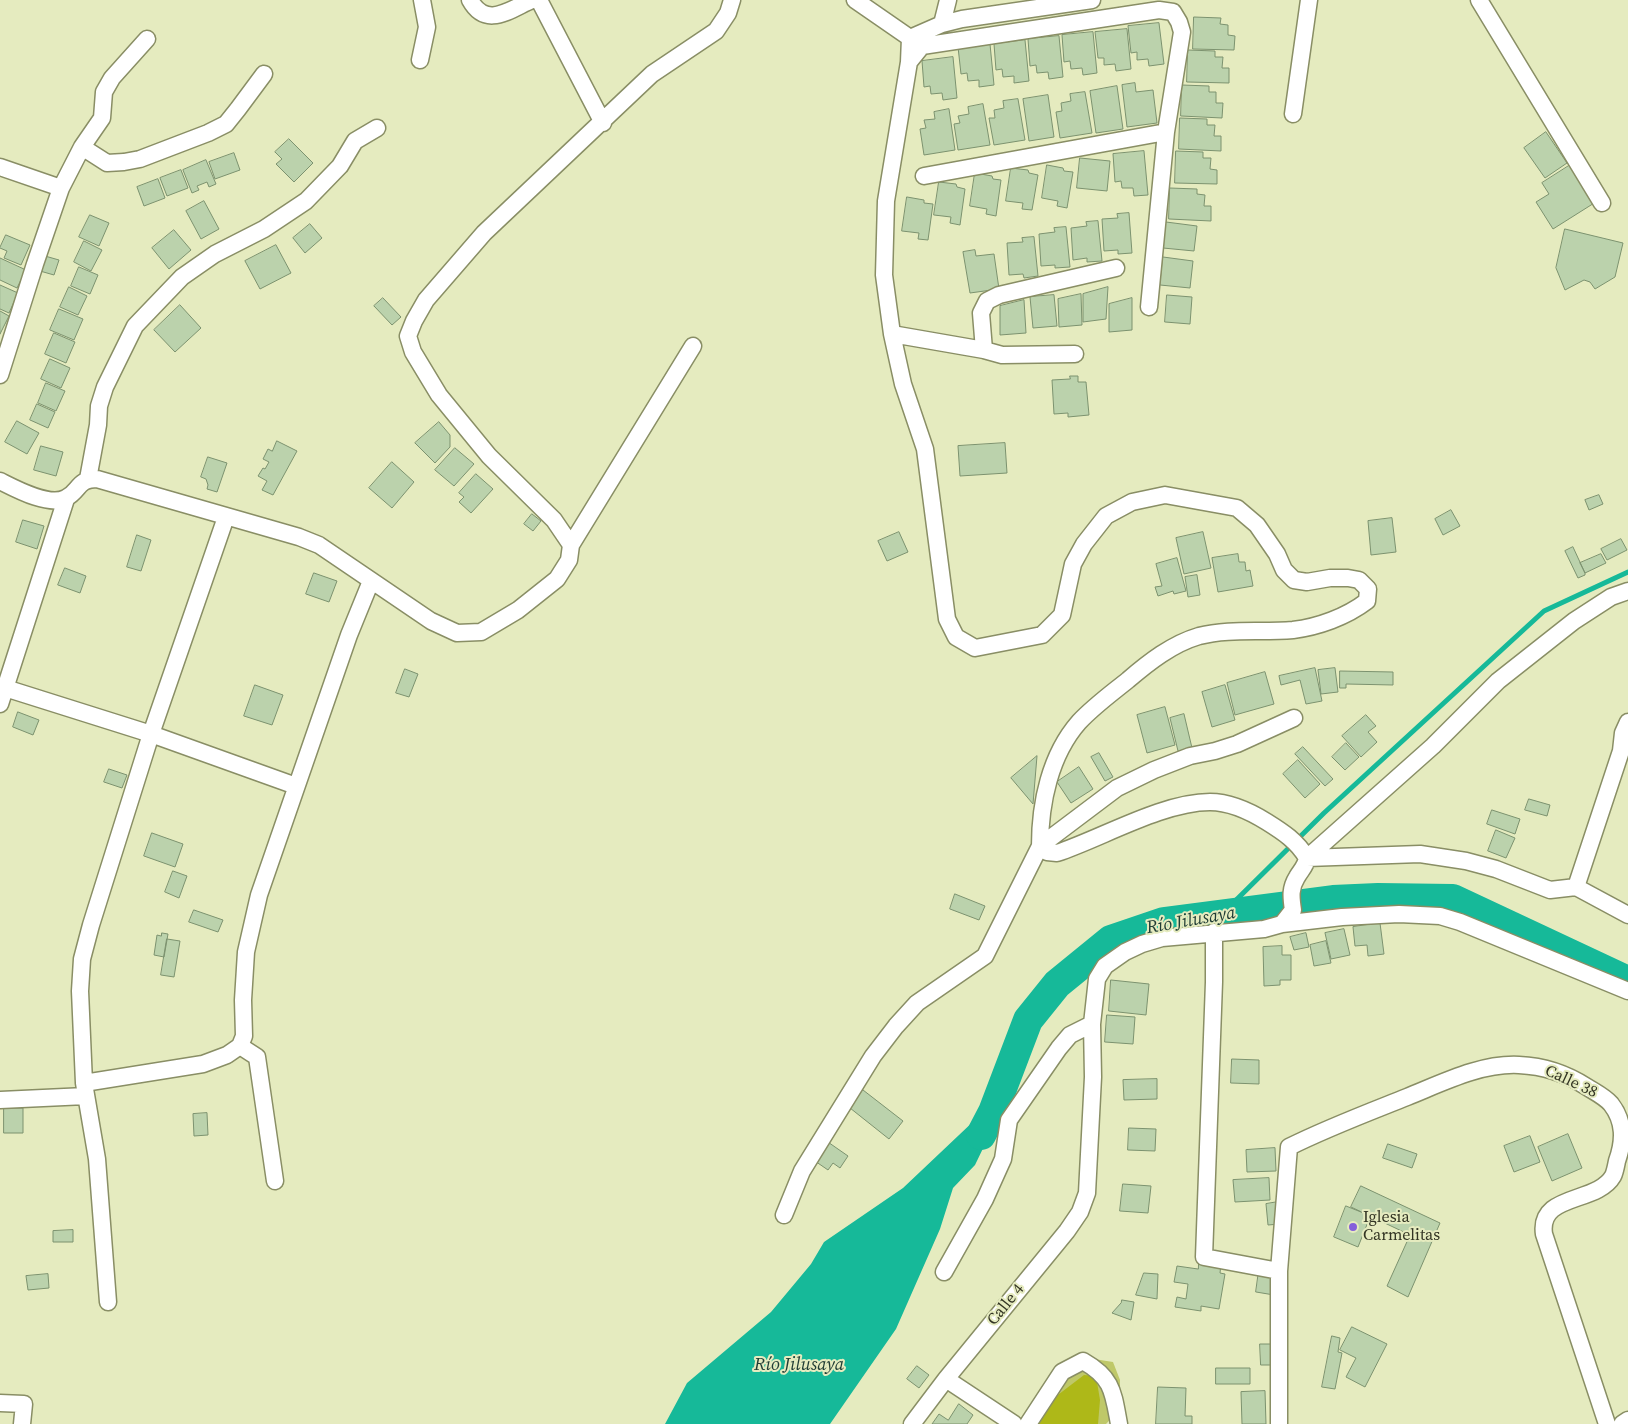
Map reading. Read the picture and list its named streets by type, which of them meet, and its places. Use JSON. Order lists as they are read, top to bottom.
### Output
{
  "streets": {
    "street": ["Calle 38", "Calle 4"]
  },
  "water": ["Río Jilusaya"],
  "places": ["Iglesia Carmelitas"]
}
